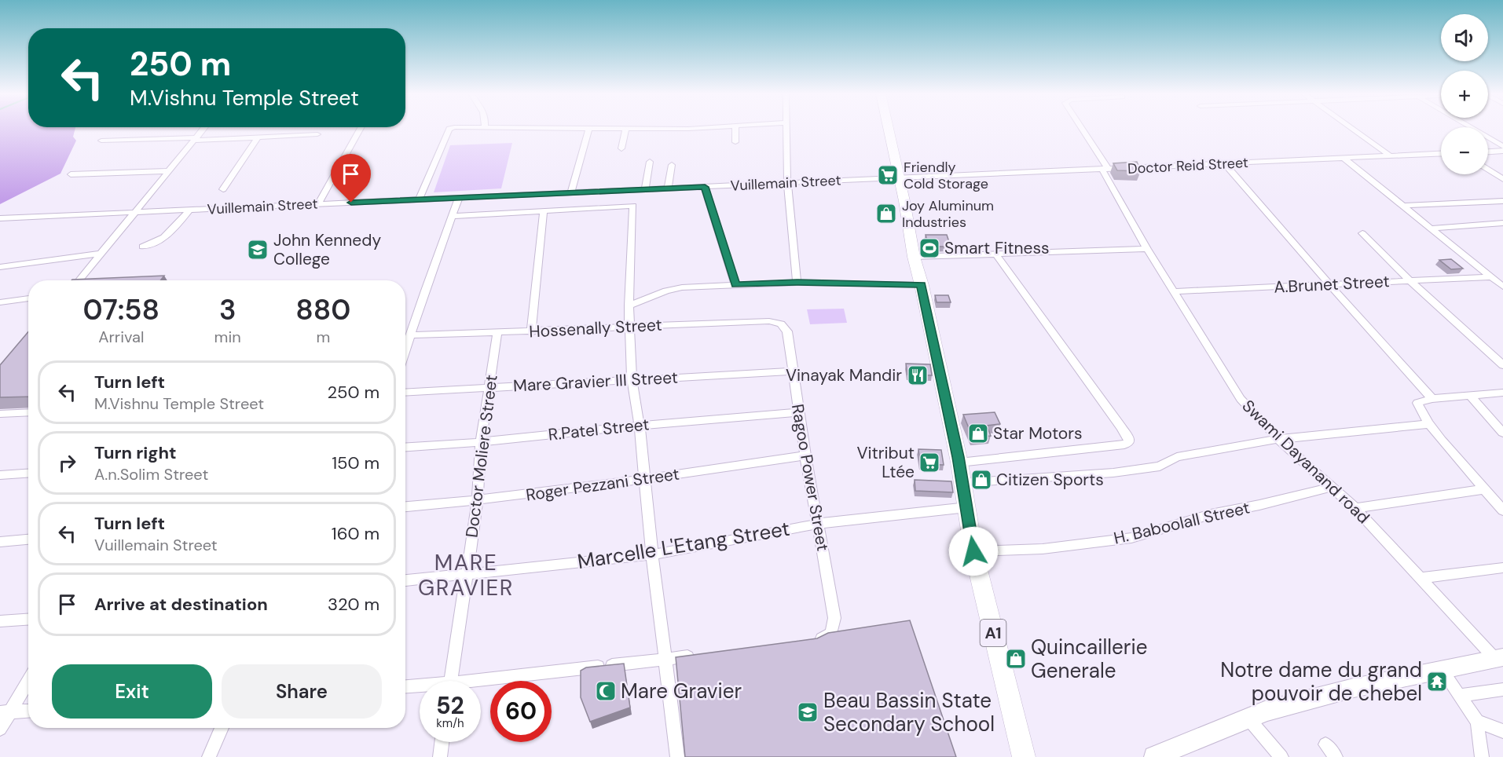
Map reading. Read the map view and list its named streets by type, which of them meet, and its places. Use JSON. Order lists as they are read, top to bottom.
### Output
{
  "streets": {
    "main road": ["A1"],
    "street": [
      "Doctor Reid Street",
      "Vuillemain Street",
      "A.Brunet Street",
      "Hossenally Street",
      "Mare Gravier III Street",
      "R.Patel Street",
      "Doctor Moliere Street",
      "Swami Dayanand road",
      "Ragoo Power Street",
      "Roger Pezzani Street",
      "H. Baboolall Street",
      "Marcelle L'Etang Street"
    ]
  },
  "crossings": [
    ["Doctor Reid Street", "Vuillemain Street"],
    ["Doctor Reid Street", "Swami Dayanand road"],
    ["Doctor Reid Street", "A1"],
    ["Vuillemain Street", "A1"],
    ["A.Brunet Street", "Swami Dayanand road"],
    ["Hossenally Street", "Doctor Moliere Street"],
    ["Hossenally Street", "Ragoo Power Street"],
    ["Mare Gravier III Street", "Doctor Moliere Street"],
    ["Mare Gravier III Street", "Ragoo Power Street"],
    ["R.Patel Street", "Doctor Moliere Street"],
    ["R.Patel Street", "Ragoo Power Street"],
    ["Doctor Moliere Street", "Roger Pezzani Street"],
    ["Doctor Moliere Street", "Marcelle L'Etang Street"],
    ["Swami Dayanand road", "H. Baboolall Street"],
    ["Ragoo Power Street", "Roger Pezzani Street"],
    ["Ragoo Power Street", "Marcelle L'Etang Street"],
    ["H. Baboolall Street", "A1"],
    ["Marcelle L'Etang Street", "A1"]
  ],
  "districts": ["MARE GRAVIER"],
  "places": {
    "supermarket": ["Friendly Cold Storage", "Vitribut Ltée"],
    "shop": [
      "Joy Aluminum Industries",
      "Star Motors",
      "Citizen Sports",
      "Quincaillerie Generale"
    ],
    "sports": ["Smart Fitness"],
    "school or university": ["John Kennedy College", "Beau Bassin State Secondary School"],
    "restaurant": ["Vinayak Mandir"],
    "temple": ["Notre dame du grand pouvoir de chebel"],
    "mosque": ["Mare Gravier"]
  },
  "page": {
    "map_buttons": ["+", "−"],
    "turn": ["250 m", "M.Vishnu Temple Street"],
    "eta": [
      "07:58",
      "Arrival",
      "3",
      "min",
      "880",
      "m"
    ],
    "list": [
      {
        "name": "Turn left",
        "note": "M.Vishnu Temple Street",
        "value": "250 m"
      },
      {
        "name": "Turn right",
        "note": "A.n.Solim Street",
        "value": "150 m"
      },
      {
        "name": "Turn left",
        "note": "Vuillemain Street",
        "value": "160 m"
      },
      {
        "name": "Arrive at destination",
        "value": "320 m"
      }
    ],
    "buttons": ["Exit", "Share"],
    "speed": "52 km/h",
    "limit": "60"
  }
}
